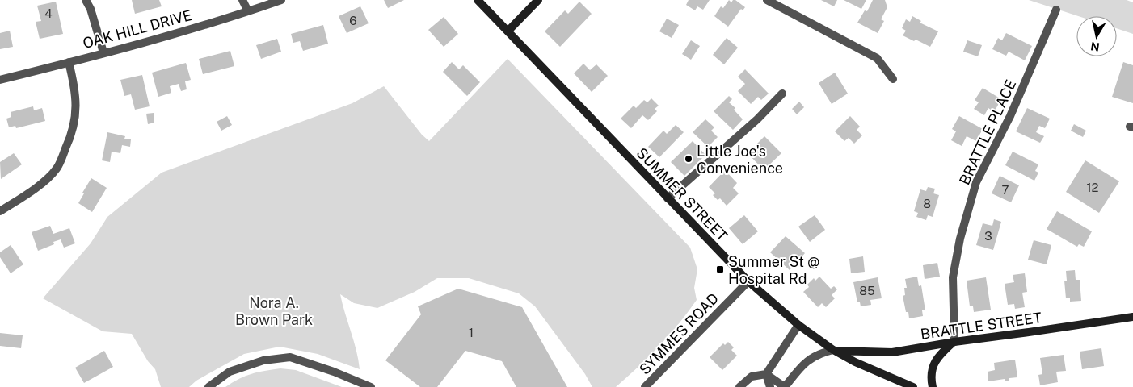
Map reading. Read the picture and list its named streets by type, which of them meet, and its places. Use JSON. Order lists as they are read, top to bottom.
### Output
{
  "streets": {
    "main road": ["SUMMER STREET", "BRATTLE STREET"],
    "street": ["OAK HILL DRIVE", "BRATTLE PLACE", "SYMMES ROAD"]
  },
  "crossings": [
    ["BRATTLE PLACE", "BRATTLE STREET"],
    ["SUMMER STREET", "BRATTLE STREET"],
    ["SUMMER STREET", "SYMMES ROAD"]
  ],
  "parks": ["Nora A. Brown Park"],
  "places": {
    "other": ["Little Joe's Convenience"],
    "transit": ["Summer St @ Hospital Rd"]
  },
  "house_numbers": [
    "4",
    "6",
    "12",
    "7",
    "8",
    "3",
    "85",
    "1"
  ],
  "north": "bottom"
}
